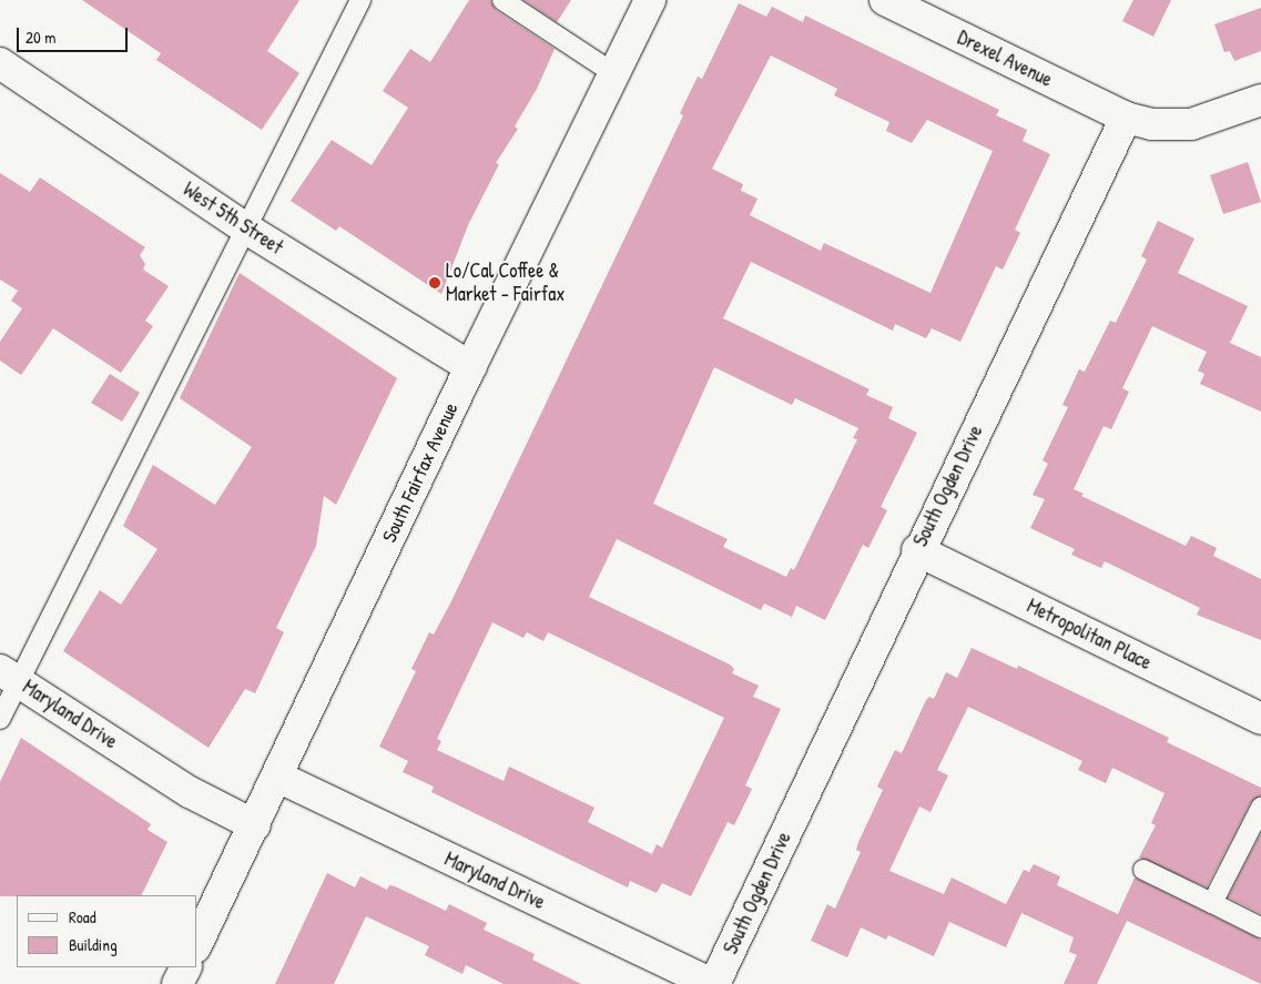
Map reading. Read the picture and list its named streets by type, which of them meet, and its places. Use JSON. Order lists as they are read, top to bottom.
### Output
{
  "streets": {
    "street": [
      "Drexel Avenue",
      "West 5th Street",
      "South Fairfax Avenue",
      "South Ogden Drive",
      "Metropolitan Place",
      "Maryland Drive"
    ]
  },
  "crossings": [
    ["Drexel Avenue", "South Ogden Drive"],
    ["West 5th Street", "South Fairfax Avenue"],
    ["South Fairfax Avenue", "Maryland Drive"],
    ["South Ogden Drive", "Metropolitan Place"],
    ["South Ogden Drive", "Maryland Drive"]
  ],
  "places": ["Lo/Cal Coffee & Market - Fairfax"],
  "legend": ["Road", "Building"],
  "scale_bar": "20 m"
}
